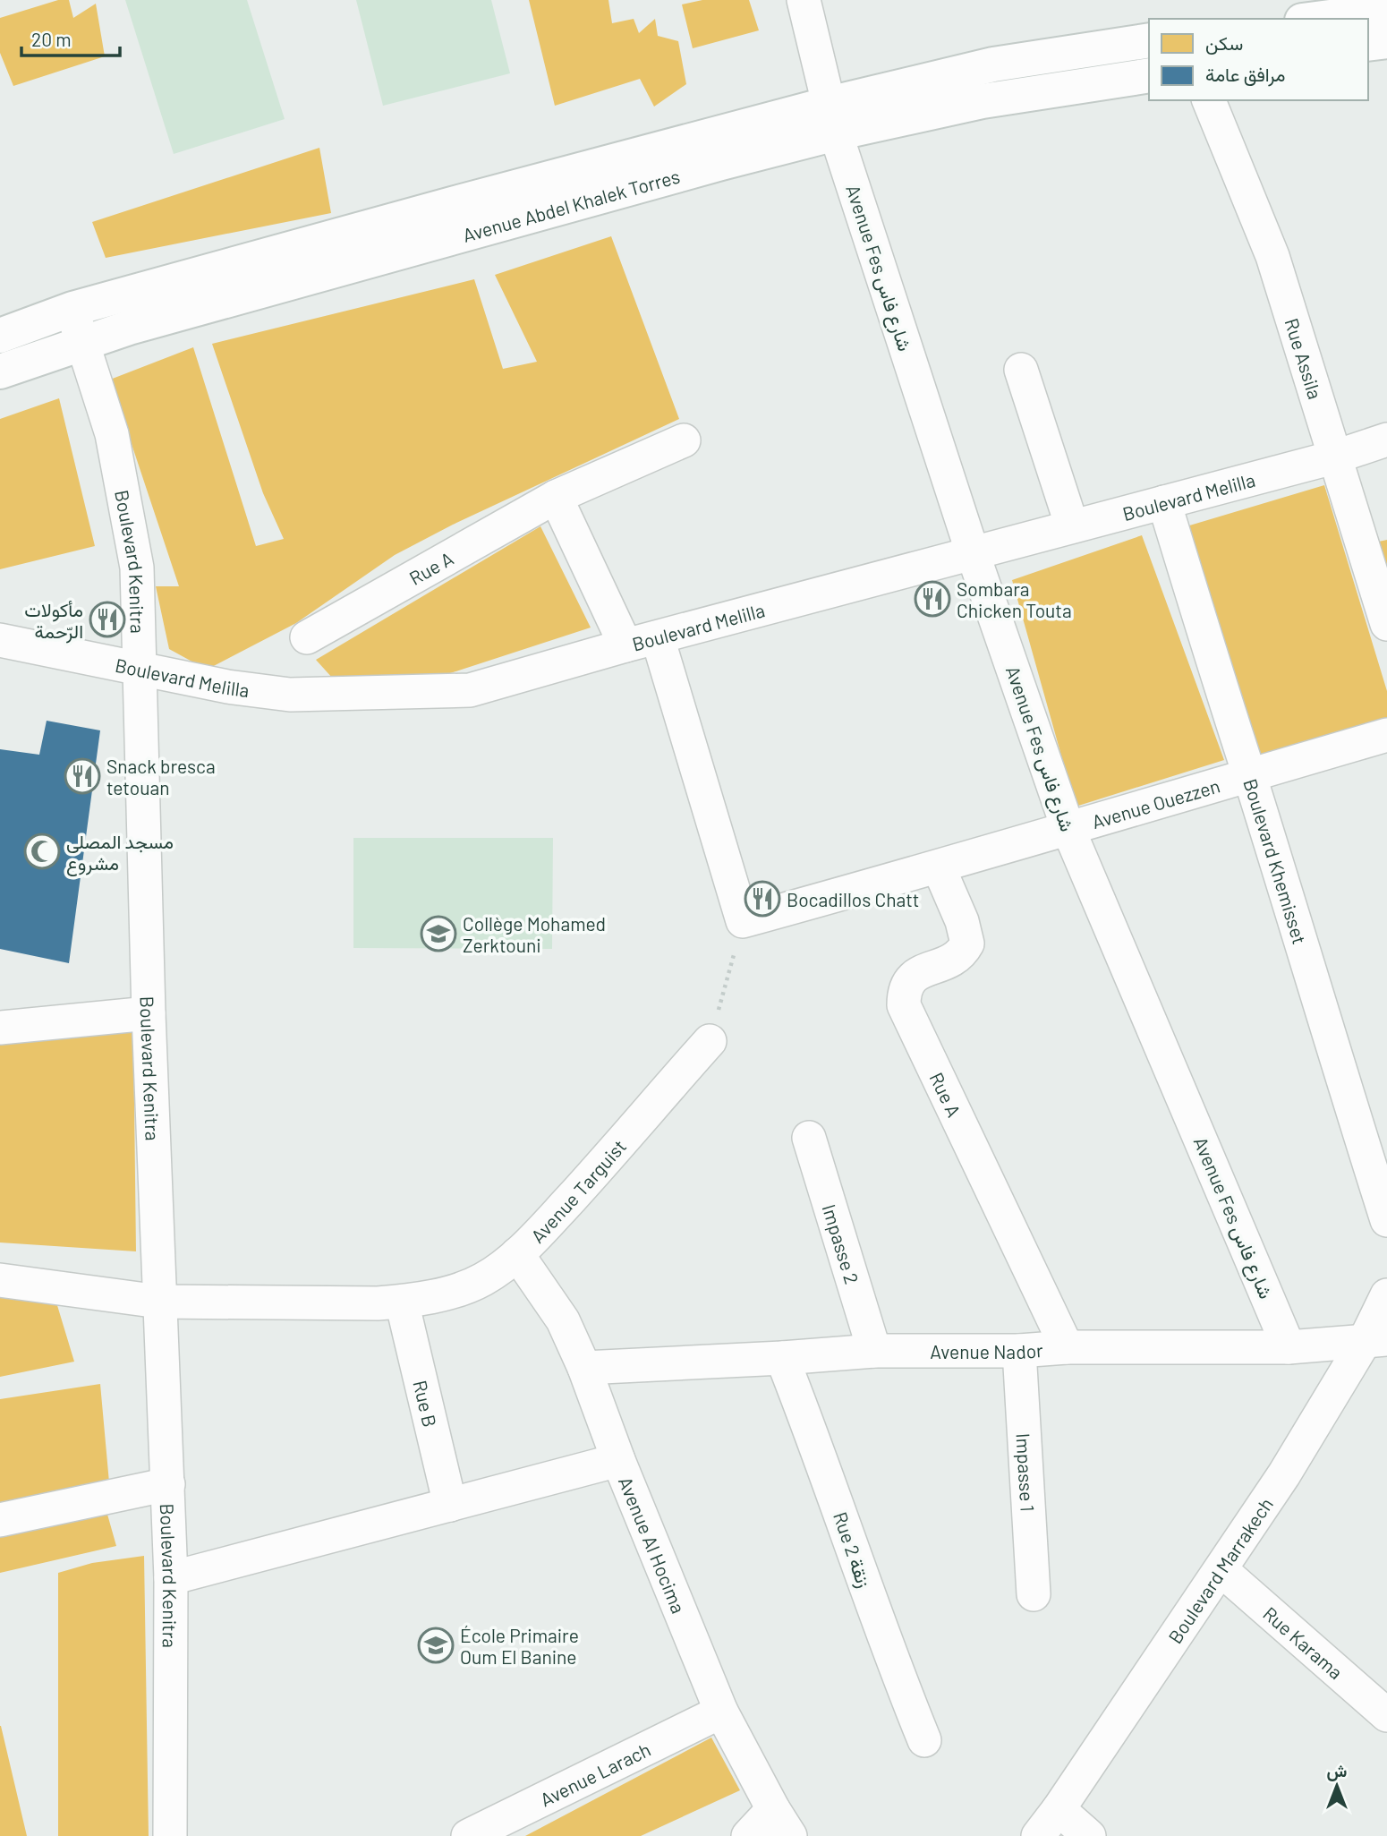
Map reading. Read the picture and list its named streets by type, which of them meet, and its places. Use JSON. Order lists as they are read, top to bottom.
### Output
{
  "streets": {
    "main road": ["Avenue Abdel Khalek Torres"],
    "street": [
      "Avenue Fes شارع فاس",
      "Rue Assila",
      "Boulevard Melilla",
      "Boulevard Kenitra",
      "Rue A",
      "Avenue Ouezzen",
      "Boulevard Khemisset",
      "Avenue Targuist",
      "Impasse 2",
      "Avenue Nador",
      "Rue B",
      "Impasse 1",
      "Avenue Al Hocima",
      "Rue 2 زنقة",
      "Boulevard Marrakech",
      "Rue Karama",
      "Avenue Larach"
    ]
  },
  "crossings": [
    ["Avenue Abdel Khalek Torres", "Avenue Fes شارع فاس"],
    ["Avenue Abdel Khalek Torres", "Boulevard Kenitra"],
    ["Avenue Fes شارع فاس", "Boulevard Melilla"],
    ["Avenue Fes شارع فاس", "Avenue Ouezzen"],
    ["Avenue Fes شارع فاس", "Avenue Nador"],
    ["Rue Assila", "Boulevard Melilla"],
    ["Boulevard Melilla", "Boulevard Kenitra"],
    ["Boulevard Melilla", "Boulevard Khemisset"],
    ["Boulevard Kenitra", "Avenue Targuist"],
    ["Rue A", "Avenue Ouezzen"],
    ["Rue A", "Avenue Nador"],
    ["Avenue Ouezzen", "Boulevard Khemisset"],
    ["Avenue Targuist", "Rue B"],
    ["Avenue Targuist", "Avenue Al Hocima"],
    ["Impasse 2", "Avenue Nador"],
    ["Avenue Nador", "Impasse 1"],
    ["Avenue Nador", "Avenue Al Hocima"],
    ["Avenue Nador", "Rue 2 زنقة"],
    ["Avenue Nador", "Boulevard Marrakech"],
    ["Avenue Al Hocima", "Avenue Larach"],
    ["Boulevard Marrakech", "Rue Karama"]
  ],
  "places": {
    "restaurant": [
      "Sombara Chicken Touta",
      "مأكولات الرّحمة",
      "Snack bresca tetouan",
      "Bocadillos Chatt"
    ],
    "mosque": ["مسجد المصلى مشروع"],
    "school or university": ["Collège Mohamed Zerktouni", "École Primaire Oum El Banine"]
  },
  "legend": ["سكن", "مرافق عامة"],
  "scale_bar": "20 m",
  "north": "top"
}
